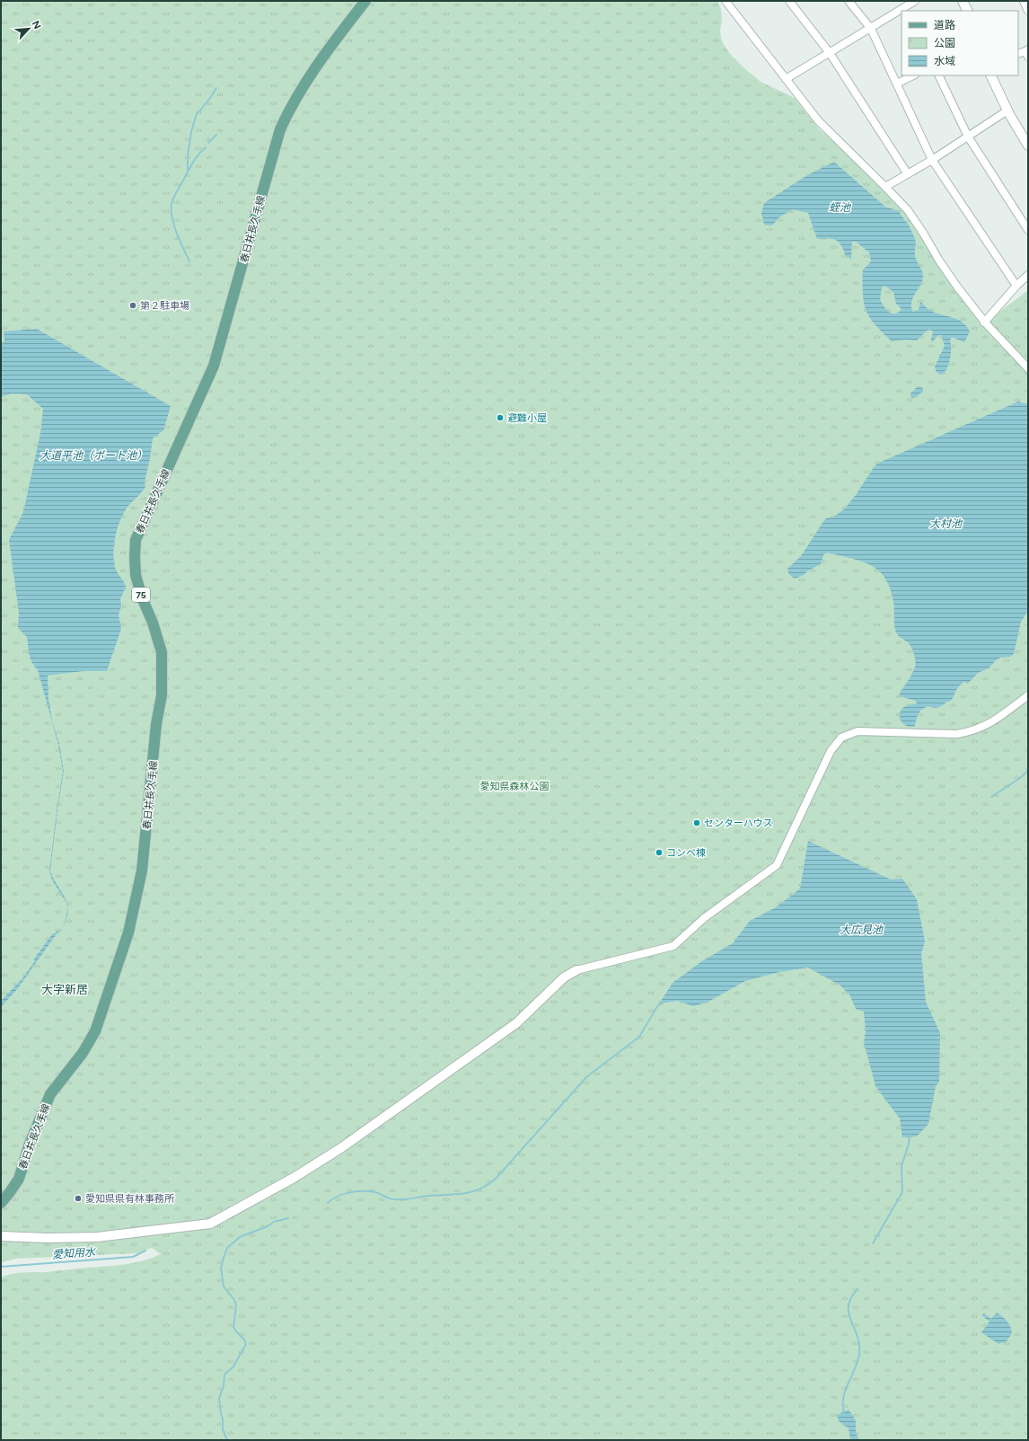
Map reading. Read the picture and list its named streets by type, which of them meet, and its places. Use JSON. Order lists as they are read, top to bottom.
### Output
{
  "streets": {
    "main road": ["春日井長久手線", "75"]
  },
  "districts": ["大字新居"],
  "water": [
    "蛭池",
    "大道平池（ボート池）",
    "大村池",
    "大広見池",
    "愛知用水"
  ],
  "parks": ["愛知県森林公園"],
  "places": [
    "第２駐車場",
    "避難小屋",
    "センターハウス",
    "コンペ棟",
    "愛知県県有林事務所"
  ],
  "legend": ["道路", "公園", "水域"],
  "north": "top right"
}
